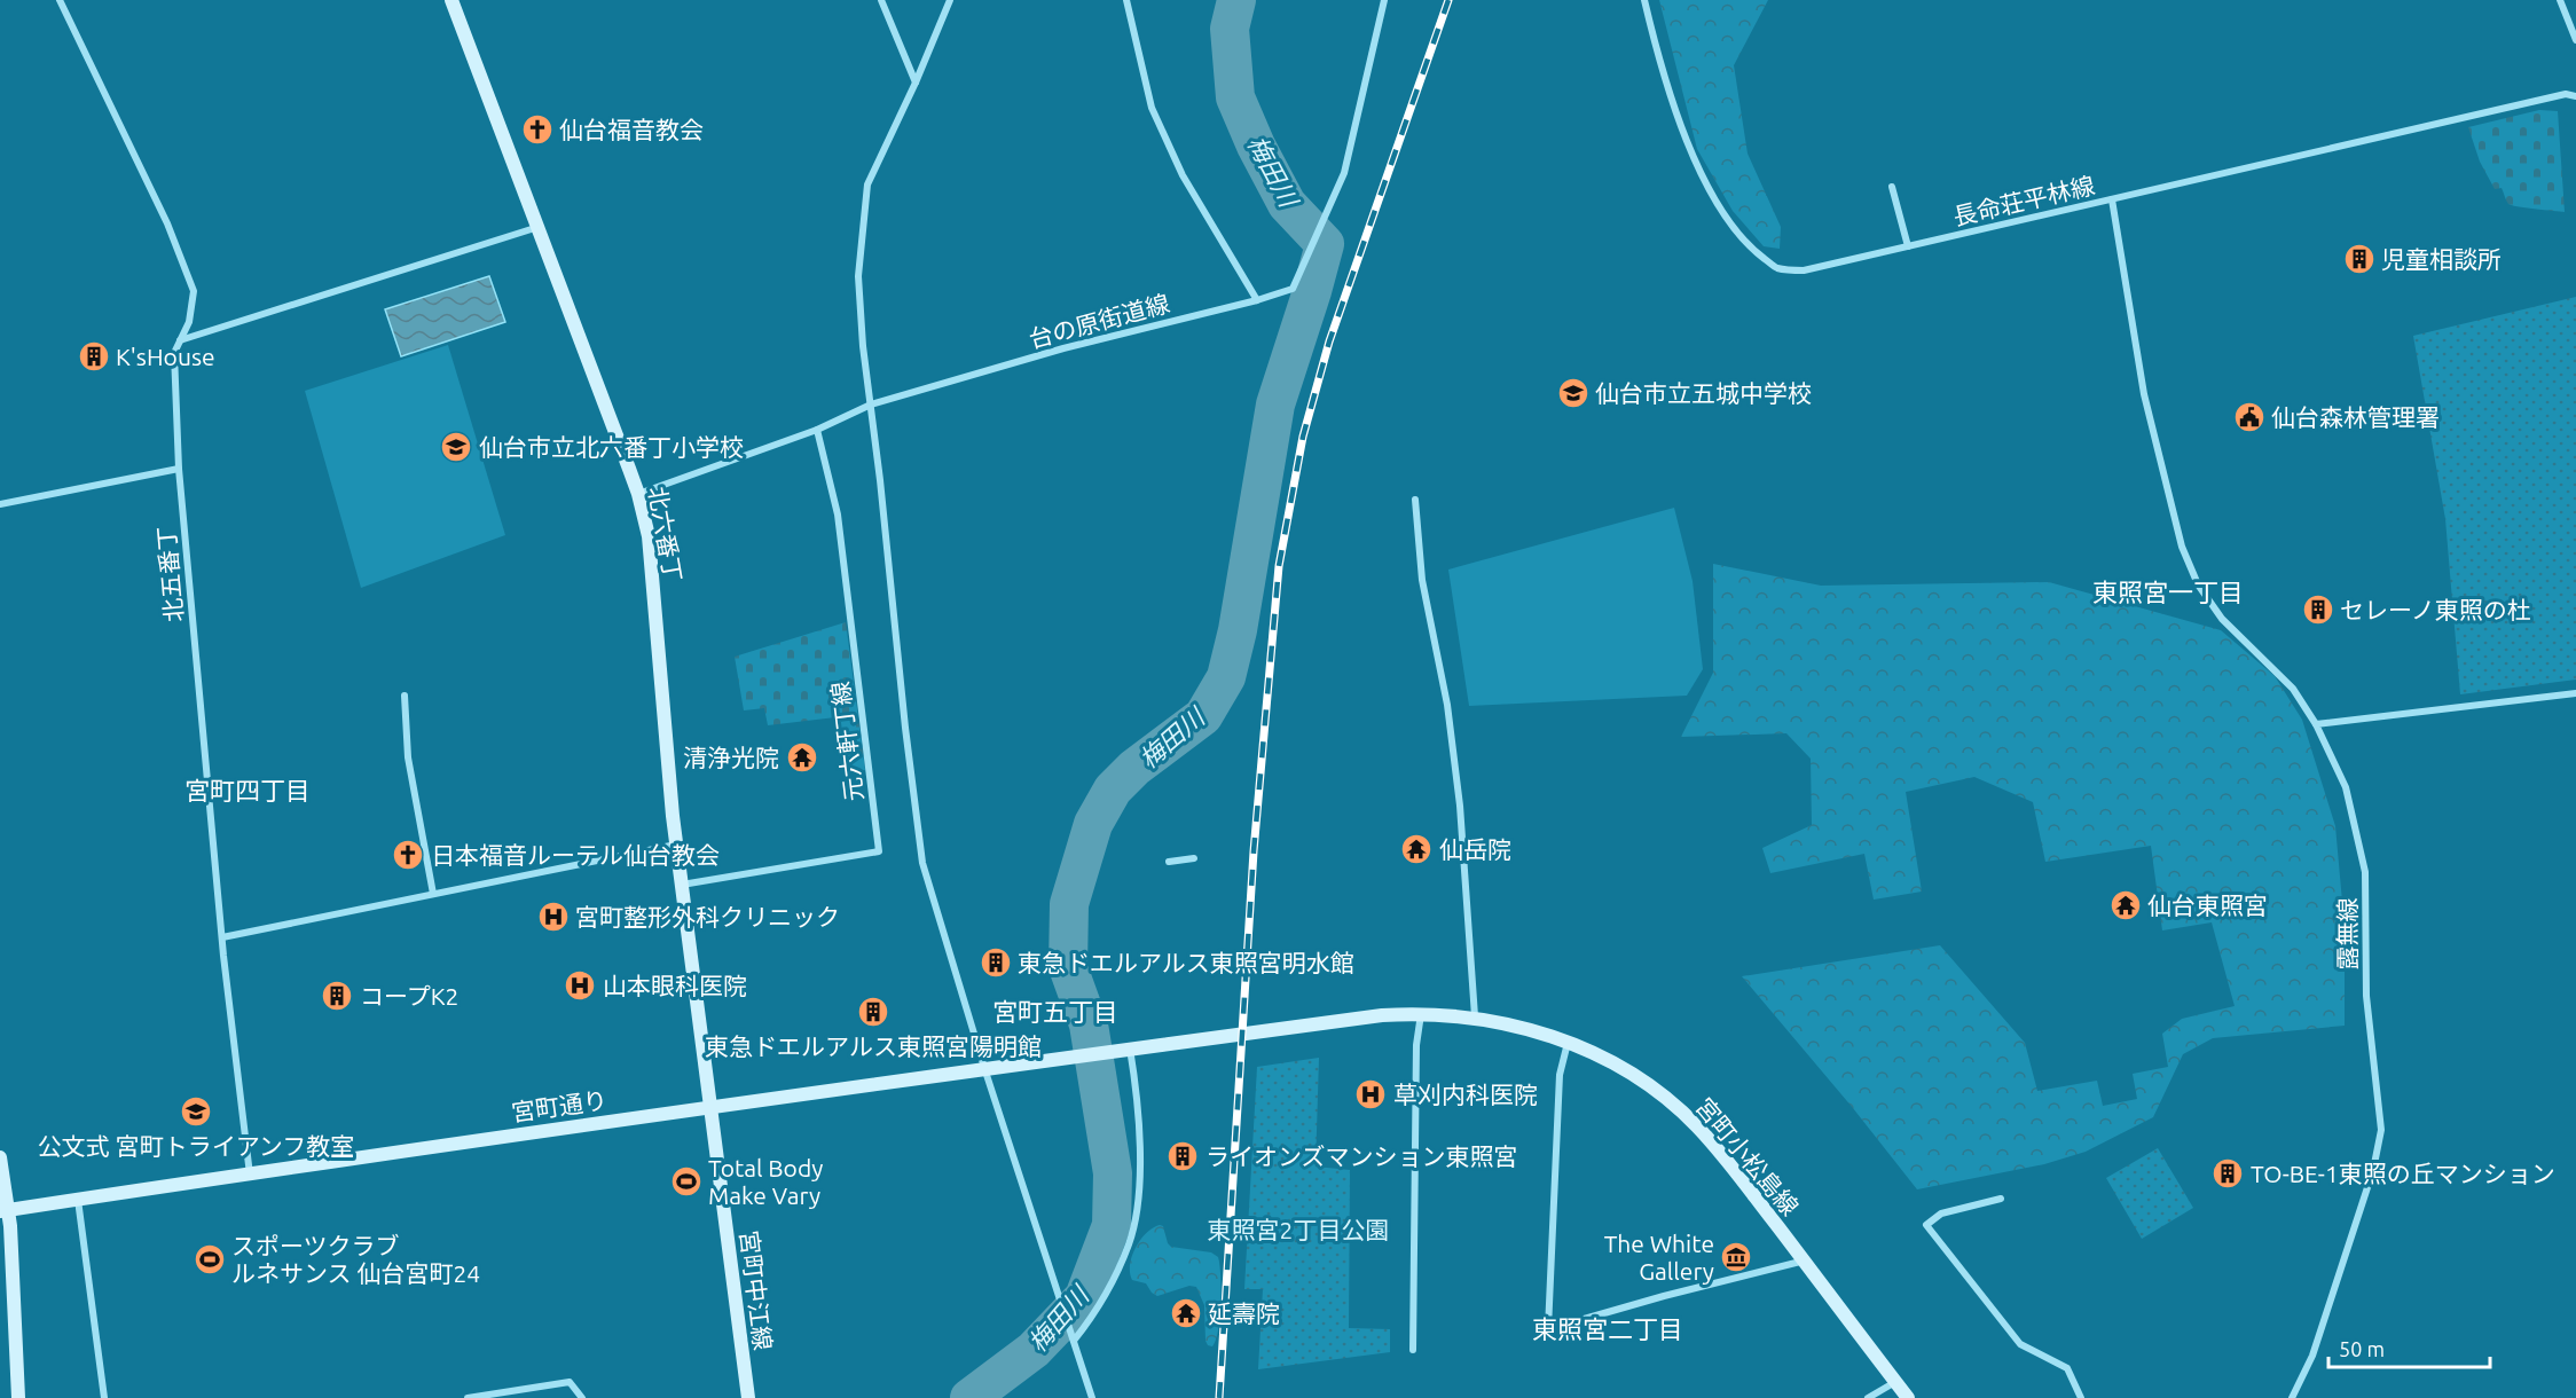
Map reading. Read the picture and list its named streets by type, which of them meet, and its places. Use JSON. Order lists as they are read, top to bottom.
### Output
{
  "streets": {
    "street": [
      "長命荘平林線",
      "台の原街道線",
      "北六番丁",
      "北五番丁",
      "元六軒丁線",
      "露無線",
      "宮町通り",
      "宮町小松島線",
      "宮町中江線"
    ]
  },
  "crossings": [
    ["長命荘平林線", "露無線"],
    ["台の原街道線", "北六番丁"],
    ["台の原街道線", "元六軒丁線"],
    ["北六番丁", "元六軒丁線"],
    ["北六番丁", "宮町通り"],
    ["北六番丁", "宮町中江線"],
    ["北五番丁", "宮町通り"],
    ["宮町通り", "宮町小松島線"],
    ["宮町通り", "宮町中江線"]
  ],
  "districts": [
    "東照宮一丁目",
    "宮町四丁目",
    "宮町五丁目",
    "東照宮二丁目"
  ],
  "water": ["梅田川"],
  "parks": ["東照宮2丁目公園"],
  "places": {
    "church": ["仙台福音教会", "日本福音ルーテル仙台教会"],
    "building": [
      "児童相談所",
      "K'sHouse",
      "セレーノ東照の杜",
      "東急ドエルアルス東照宮明水館",
      "コープK2",
      "東急ドエルアルス東照宮陽明館",
      "ライオンズマンション東照宮",
      "TO-BE-1東照の丘マンション"
    ],
    "school or university": ["仙台市立五城中学校", "仙台市立北六番丁小学校", "公文式 宮町トライアンフ教室"],
    "public building": ["仙台森林管理署"],
    "temple": [
      "清浄光院",
      "仙岳院",
      "仙台東照宮",
      "延壽院"
    ],
    "hospital": ["宮町整形外科クリニック", "山本眼科医院", "草刈内科医院"],
    "sports": ["Total Body Make Vary", "スポーツクラブ ルネサンス 仙台宮町24"],
    "museum": ["The White Gallery"]
  },
  "scale_bar": "50 m"
}
